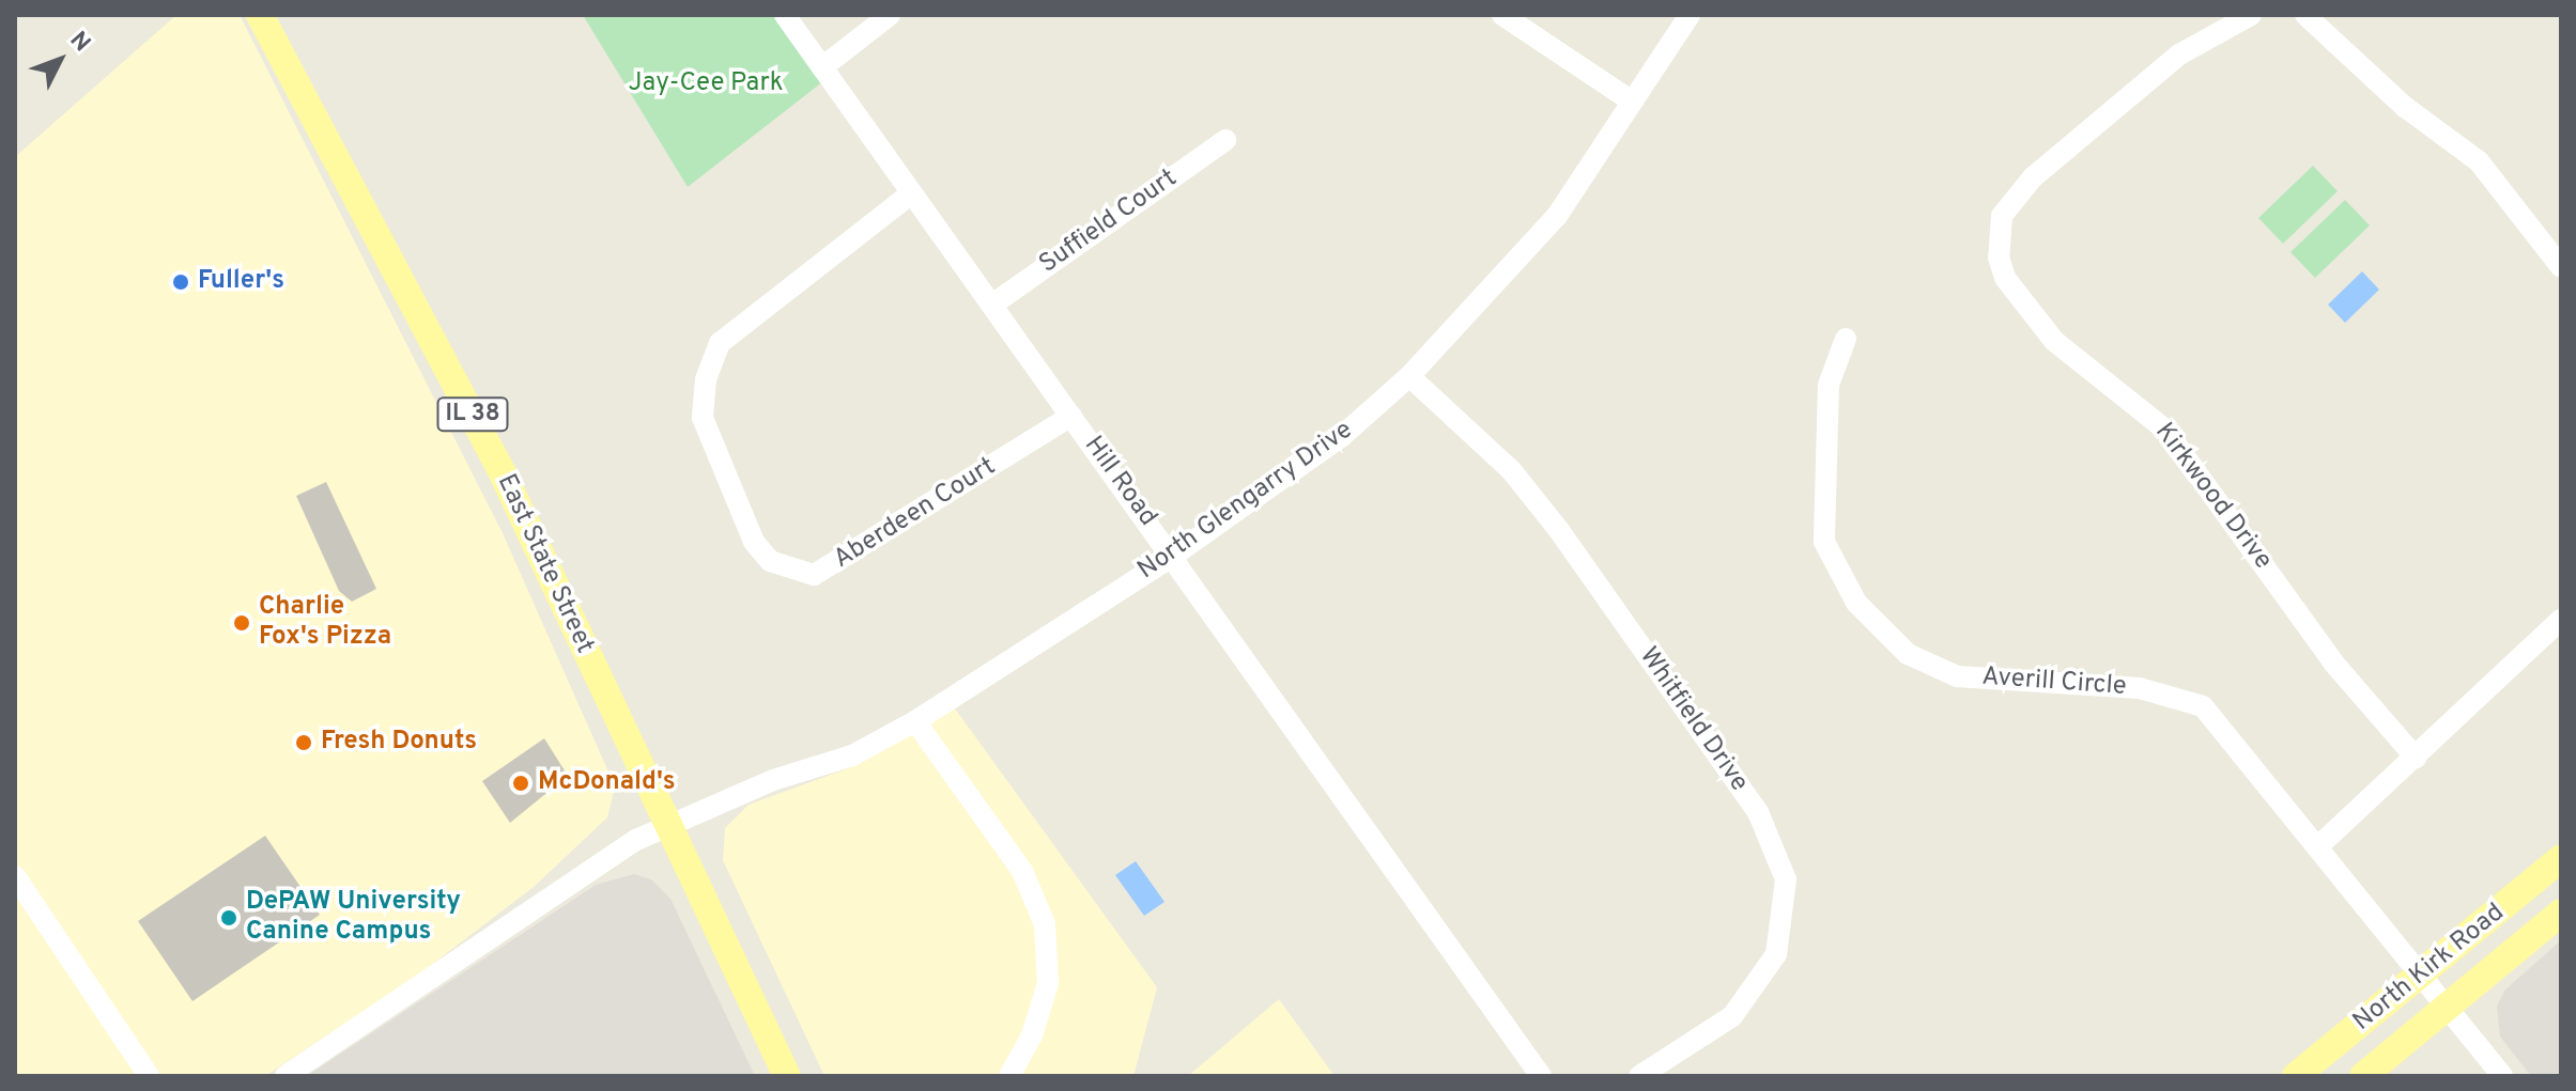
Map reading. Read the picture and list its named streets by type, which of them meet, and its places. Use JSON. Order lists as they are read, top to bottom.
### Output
{
  "streets": {
    "main road": ["IL 38", "East State Street", "North Kirk Road"],
    "street": [
      "Suffield Court",
      "Hill Road",
      "Kirkwood Drive",
      "North Glengarry Drive",
      "Aberdeen Court",
      "Averill Circle",
      "Whitfield Drive"
    ]
  },
  "crossings": [
    ["Suffield Court", "Hill Road"],
    ["Hill Road", "North Glengarry Drive"],
    ["Hill Road", "Aberdeen Court"],
    ["North Glengarry Drive", "East State Street"],
    ["North Glengarry Drive", "Whitfield Drive"],
    ["Averill Circle", "North Kirk Road"]
  ],
  "parks": ["Jay-Cee Park"],
  "places": [
    "Fuller's",
    "Charlie Fox's Pizza",
    "Fresh Donuts",
    "McDonald's",
    "DePAW University Canine Campus"
  ],
  "north": "top right"
}
